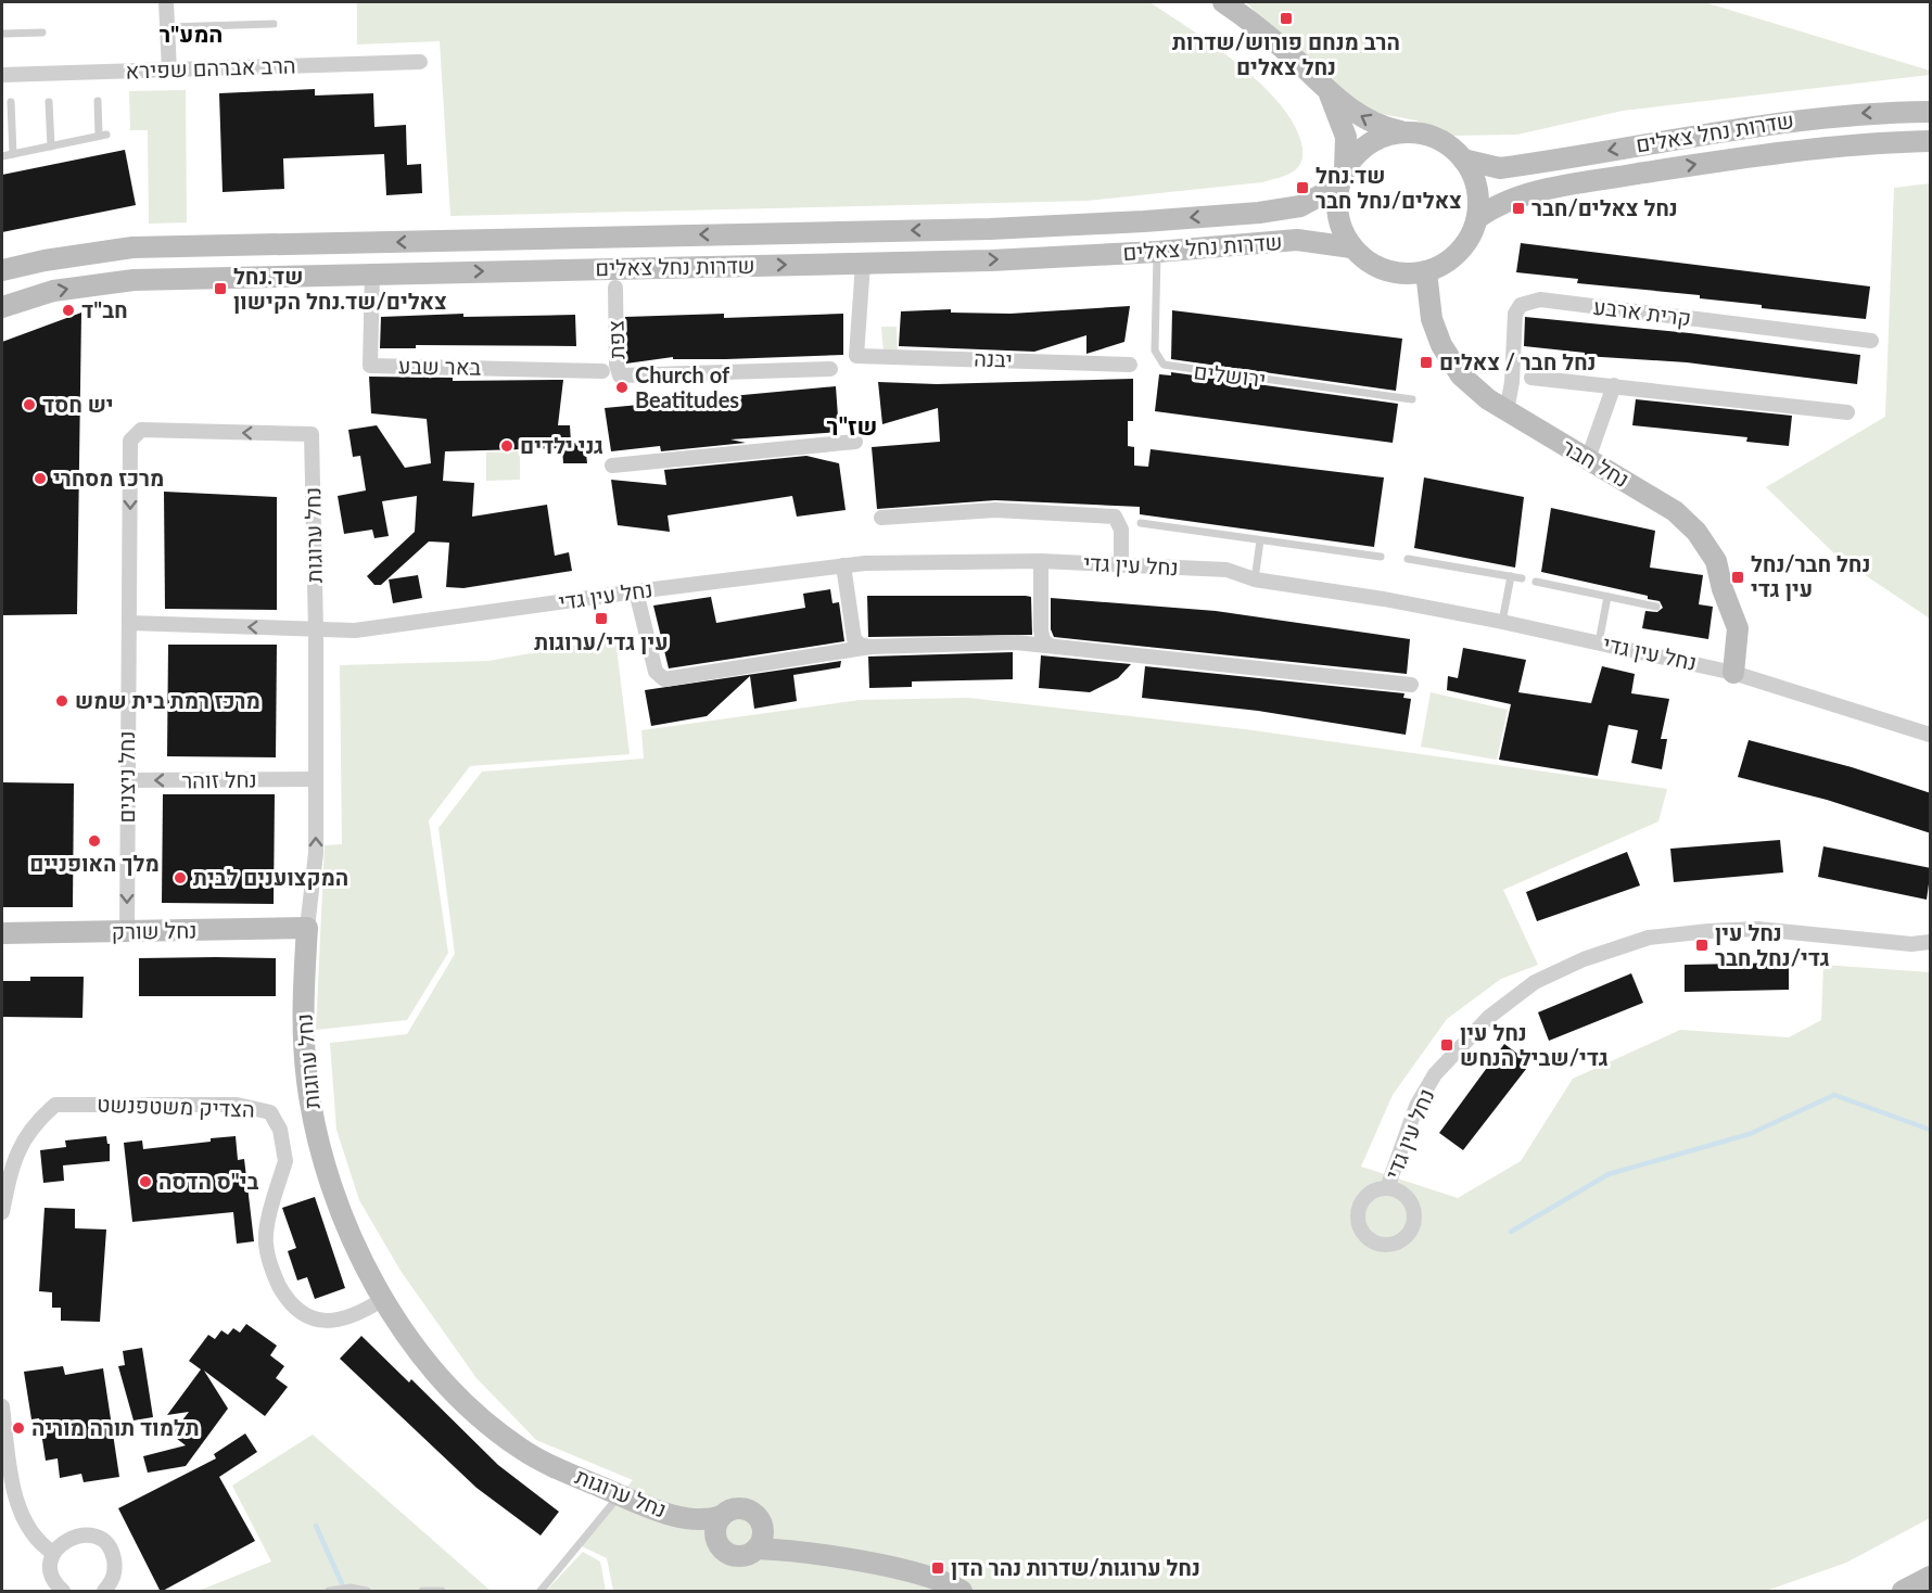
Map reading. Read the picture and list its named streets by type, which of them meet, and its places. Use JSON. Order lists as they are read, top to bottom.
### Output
{
  "streets": {
    "main road": [
      "שדרות נחל צאלים",
      "נחל חבר",
      "נחל ערוגות",
      "נחל שורק"
    ],
    "street": [
      "הרב אברהם שפירא",
      "קרית ארבע",
      "צפת",
      "יבנה",
      "באר שבע",
      "נחל עין גדי",
      "נחל ניצנים",
      "נחל זוהר",
      "הצדיק משטפנשט"
    ],
    "lane": ["ירושלים"]
  },
  "crossings": [
    ["שדרות נחל צאלים", "יבנה"],
    ["שדרות נחל צאלים", "באר שבע"],
    ["שדרות נחל צאלים", "ירושלים"],
    ["שדרות נחל צאלים", "נחל חבר"],
    ["קרית ארבע", "נחל חבר"],
    ["נחל חבר", "נחל עין גדי"],
    ["נחל ערוגות", "נחל עין גדי"],
    ["נחל ערוגות", "נחל ניצנים"],
    ["נחל ערוגות", "נחל זוהר"],
    ["נחל ערוגות", "נחל שורק"],
    ["נחל ערוגות", "הצדיק משטפנשט"],
    ["נחל ניצנים", "נחל זוהר"],
    ["נחל ניצנים", "נחל שורק"]
  ],
  "one_way": ["נחל ניצנים", "נחל זוהר"],
  "districts": ["המע\"ר", "שז\"ר"],
  "places": {
    "transit": [
      "הרב מנחם פורוש/שדרות נחל צאלים",
      "שד.נחל צאלים/נחל חבר",
      "נחל צאלים/חבר",
      "שד.נחל צאלים/שד.נחל הקישון",
      "נחל חבר / צאלים",
      "נחל חבר/נחל עין גדי",
      "עין גדי/ערוגות",
      "נחל עין גדי/נחל חבר",
      "נחל עין גדי/שביל הנחש",
      "נחל ערוגות/שדרות נהר הדן"
    ],
    "other": [
      "חב\"ד",
      "Church of Beatitudes",
      "יש חסד",
      "גני ילדים",
      "מרכז מסחרי",
      "מרכז רמת בית שמש",
      "מלך האופניים",
      "המקצוענים לבית",
      "בי\"ס הדסה",
      "תלמוד תורה מוריה"
    ]
  }
}
